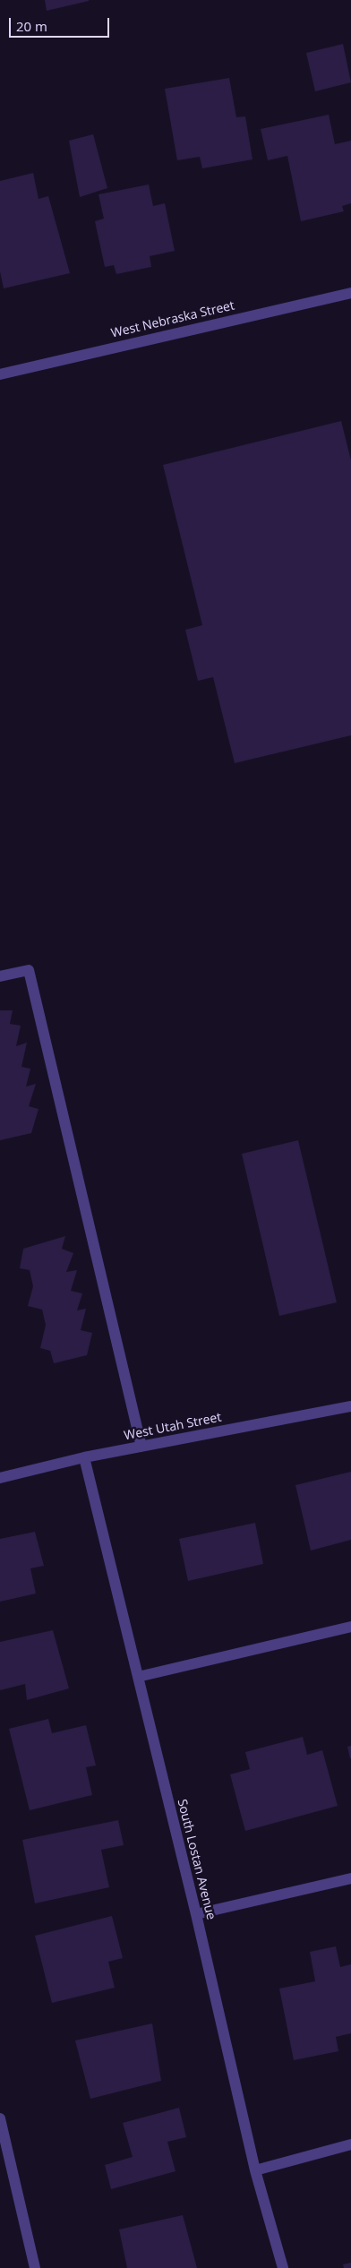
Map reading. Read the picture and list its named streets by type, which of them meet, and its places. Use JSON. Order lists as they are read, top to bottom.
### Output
{
  "streets": {
    "street": ["West Nebraska Street", "West Utah Street", "South Lostan Avenue"]
  },
  "crossings": [
    ["West Utah Street", "South Lostan Avenue"]
  ],
  "scale_bar": "20 m"
}
